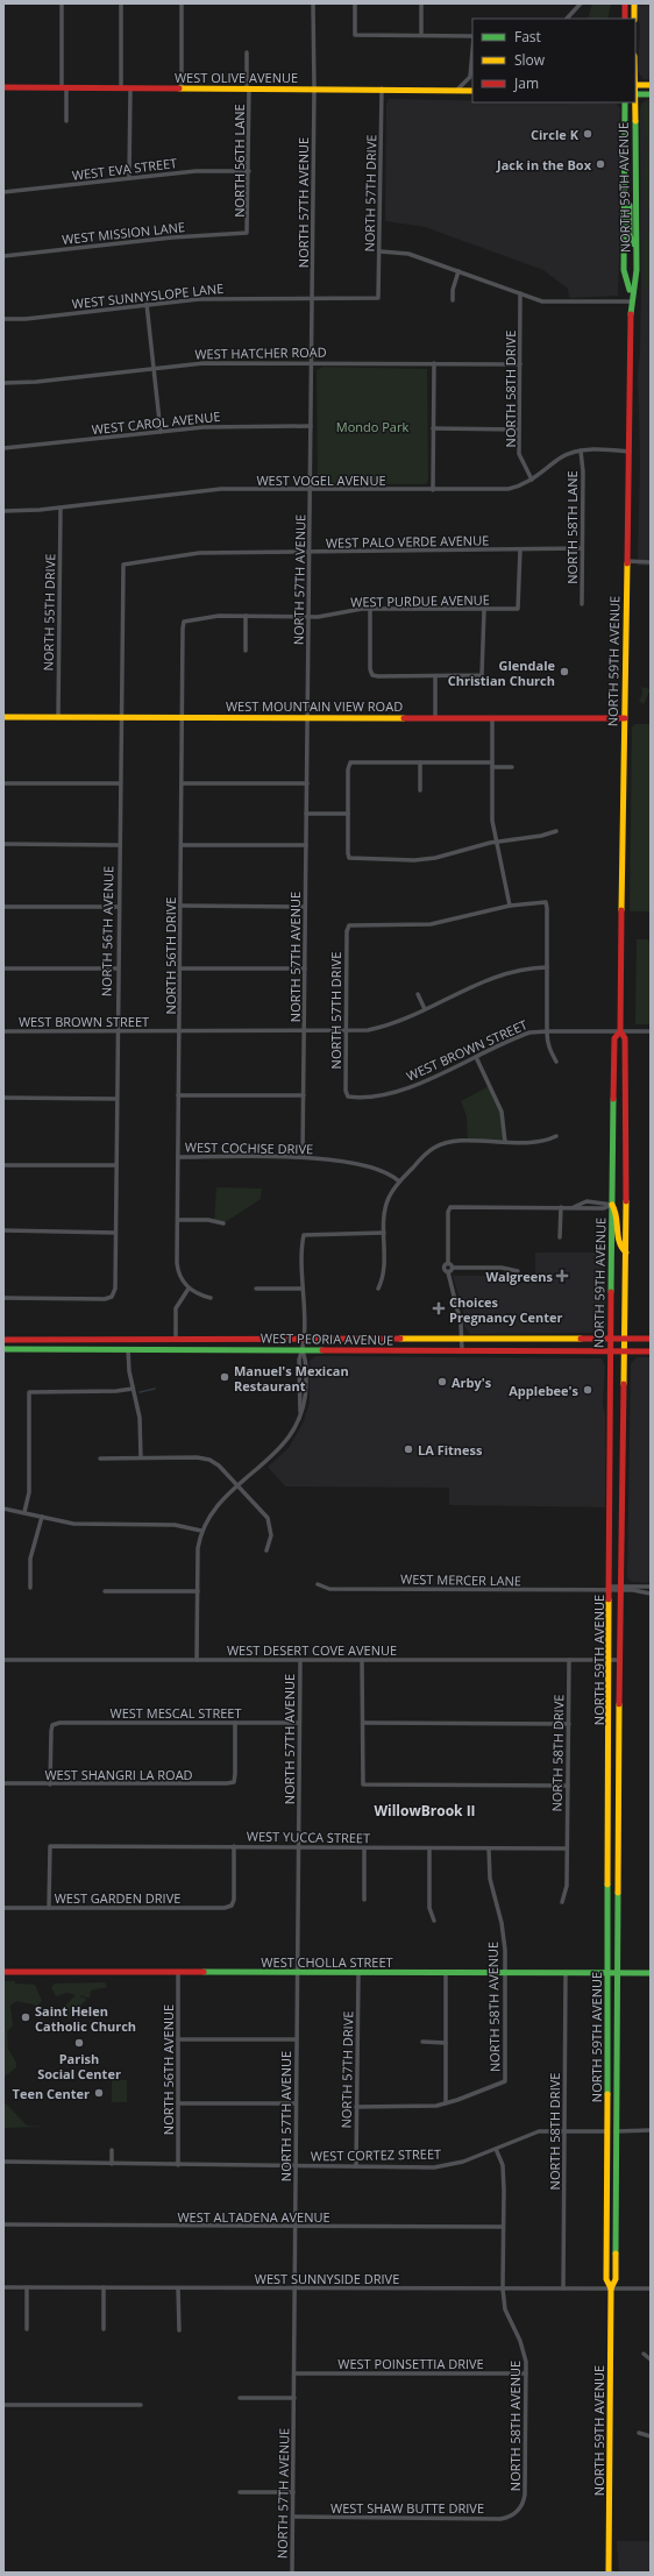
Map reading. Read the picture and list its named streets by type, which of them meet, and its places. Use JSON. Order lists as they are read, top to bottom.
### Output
{
  "streets": {
    "main road": [
      "WEST OLIVE AVENUE",
      "NORTH 59TH AVENUE",
      "WEST MOUNTAIN VIEW ROAD",
      "WEST PEORIA AVENUE",
      "WEST CHOLLA STREET"
    ],
    "street": [
      "NORTH 56TH LANE",
      "WEST EVA STREET",
      "NORTH 57TH DRIVE",
      "NORTH 57TH AVENUE",
      "WEST MISSION LANE",
      "WEST SUNNYSLOPE LANE",
      "WEST HATCHER ROAD",
      "NORTH 58TH DRIVE",
      "WEST CAROL AVENUE",
      "WEST VOGEL AVENUE",
      "NORTH 58TH LANE",
      "WEST PALO VERDE AVENUE",
      "WEST PURDUE AVENUE",
      "NORTH 55TH DRIVE",
      "NORTH 56TH AVENUE",
      "NORTH 56TH DRIVE",
      "WEST BROWN STREET",
      "WEST COCHISE DRIVE",
      "WEST MERCER LANE",
      "WEST DESERT COVE AVENUE",
      "WEST MESCAL STREET",
      "WEST SHANGRI LA ROAD",
      "WEST YUCCA STREET",
      "WEST GARDEN DRIVE",
      "NORTH 58TH AVENUE",
      "WEST CORTEZ STREET",
      "WEST ALTADENA AVENUE",
      "WEST SUNNYSIDE DRIVE",
      "WEST POINSETTIA DRIVE",
      "WEST SHAW BUTTE DRIVE"
    ]
  },
  "crossings": [
    ["WEST OLIVE AVENUE", "NORTH 56TH LANE"],
    ["WEST OLIVE AVENUE", "NORTH 57TH DRIVE"],
    ["WEST OLIVE AVENUE", "NORTH 57TH AVENUE"],
    ["NORTH 56TH LANE", "WEST EVA STREET"],
    ["NORTH 56TH LANE", "WEST MISSION LANE"],
    ["NORTH 59TH AVENUE", "WEST VOGEL AVENUE"],
    ["NORTH 59TH AVENUE", "WEST MOUNTAIN VIEW ROAD"],
    ["NORTH 59TH AVENUE", "WEST BROWN STREET"],
    ["NORTH 59TH AVENUE", "WEST PEORIA AVENUE"],
    ["NORTH 59TH AVENUE", "WEST MERCER LANE"],
    ["NORTH 59TH AVENUE", "WEST DESERT COVE AVENUE"],
    ["NORTH 59TH AVENUE", "WEST CHOLLA STREET"],
    ["NORTH 59TH AVENUE", "WEST CORTEZ STREET"],
    ["NORTH 59TH AVENUE", "WEST SUNNYSIDE DRIVE"],
    ["NORTH 57TH DRIVE", "WEST SUNNYSLOPE LANE"],
    ["NORTH 57TH DRIVE", "WEST BROWN STREET"],
    ["NORTH 57TH DRIVE", "WEST CHOLLA STREET"],
    ["NORTH 57TH DRIVE", "WEST CORTEZ STREET"],
    ["NORTH 57TH AVENUE", "WEST SUNNYSLOPE LANE"],
    ["NORTH 57TH AVENUE", "WEST HATCHER ROAD"],
    ["NORTH 57TH AVENUE", "WEST CAROL AVENUE"],
    ["NORTH 57TH AVENUE", "WEST VOGEL AVENUE"],
    ["NORTH 57TH AVENUE", "WEST PALO VERDE AVENUE"],
    ["NORTH 57TH AVENUE", "WEST PURDUE AVENUE"],
    ["NORTH 57TH AVENUE", "WEST MOUNTAIN VIEW ROAD"],
    ["NORTH 57TH AVENUE", "WEST BROWN STREET"],
    ["NORTH 57TH AVENUE", "WEST COCHISE DRIVE"],
    ["NORTH 57TH AVENUE", "WEST DESERT COVE AVENUE"],
    ["NORTH 57TH AVENUE", "WEST MESCAL STREET"],
    ["NORTH 57TH AVENUE", "WEST YUCCA STREET"],
    ["NORTH 57TH AVENUE", "WEST CHOLLA STREET"],
    ["NORTH 57TH AVENUE", "WEST CORTEZ STREET"],
    ["NORTH 57TH AVENUE", "WEST ALTADENA AVENUE"],
    ["NORTH 57TH AVENUE", "WEST SUNNYSIDE DRIVE"],
    ["NORTH 57TH AVENUE", "WEST POINSETTIA DRIVE"],
    ["NORTH 57TH AVENUE", "WEST SHAW BUTTE DRIVE"],
    ["WEST HATCHER ROAD", "NORTH 58TH DRIVE"],
    ["NORTH 58TH DRIVE", "WEST VOGEL AVENUE"],
    ["NORTH 58TH DRIVE", "WEST DESERT COVE AVENUE"],
    ["NORTH 58TH DRIVE", "WEST YUCCA STREET"],
    ["NORTH 58TH DRIVE", "WEST CHOLLA STREET"],
    ["NORTH 58TH DRIVE", "WEST CORTEZ STREET"],
    ["NORTH 58TH DRIVE", "WEST SUNNYSIDE DRIVE"],
    ["WEST VOGEL AVENUE", "NORTH 58TH LANE"],
    ["WEST VOGEL AVENUE", "NORTH 55TH DRIVE"],
    ["NORTH 58TH LANE", "WEST PALO VERDE AVENUE"],
    ["WEST PALO VERDE AVENUE", "WEST PURDUE AVENUE"],
    ["WEST PALO VERDE AVENUE", "NORTH 56TH AVENUE"],
    ["WEST PURDUE AVENUE", "NORTH 56TH DRIVE"],
    ["NORTH 55TH DRIVE", "WEST MOUNTAIN VIEW ROAD"],
    ["WEST MOUNTAIN VIEW ROAD", "NORTH 56TH AVENUE"],
    ["WEST MOUNTAIN VIEW ROAD", "NORTH 56TH DRIVE"],
    ["NORTH 56TH AVENUE", "WEST BROWN STREET"],
    ["NORTH 56TH AVENUE", "WEST CHOLLA STREET"],
    ["NORTH 56TH AVENUE", "WEST CORTEZ STREET"],
    ["NORTH 56TH DRIVE", "WEST BROWN STREET"],
    ["NORTH 56TH DRIVE", "WEST COCHISE DRIVE"],
    ["WEST MESCAL STREET", "WEST SHANGRI LA ROAD"],
    ["WEST YUCCA STREET", "WEST GARDEN DRIVE"],
    ["WEST YUCCA STREET", "NORTH 58TH AVENUE"],
    ["WEST CHOLLA STREET", "NORTH 58TH AVENUE"],
    ["NORTH 58TH AVENUE", "WEST CORTEZ STREET"],
    ["NORTH 58TH AVENUE", "WEST ALTADENA AVENUE"],
    ["NORTH 58TH AVENUE", "WEST SUNNYSIDE DRIVE"],
    ["NORTH 58TH AVENUE", "WEST POINSETTIA DRIVE"],
    ["NORTH 58TH AVENUE", "WEST SHAW BUTTE DRIVE"]
  ],
  "districts": ["WillowBrook II"],
  "parks": ["Mondo Park"],
  "places": {
    "other": [
      "Circle K",
      "Jack in the Box",
      "Glendale Christian Church",
      "Manuel's Mexican Restaurant",
      "Arby's",
      "Applebee's",
      "LA Fitness",
      "Saint Helen Catholic Church",
      "Parish Social Center",
      "Teen Center"
    ],
    "health": ["Walgreens", "Choices Pregnancy Center"]
  },
  "legend": ["Fast", "Slow", "Jam"]
}
